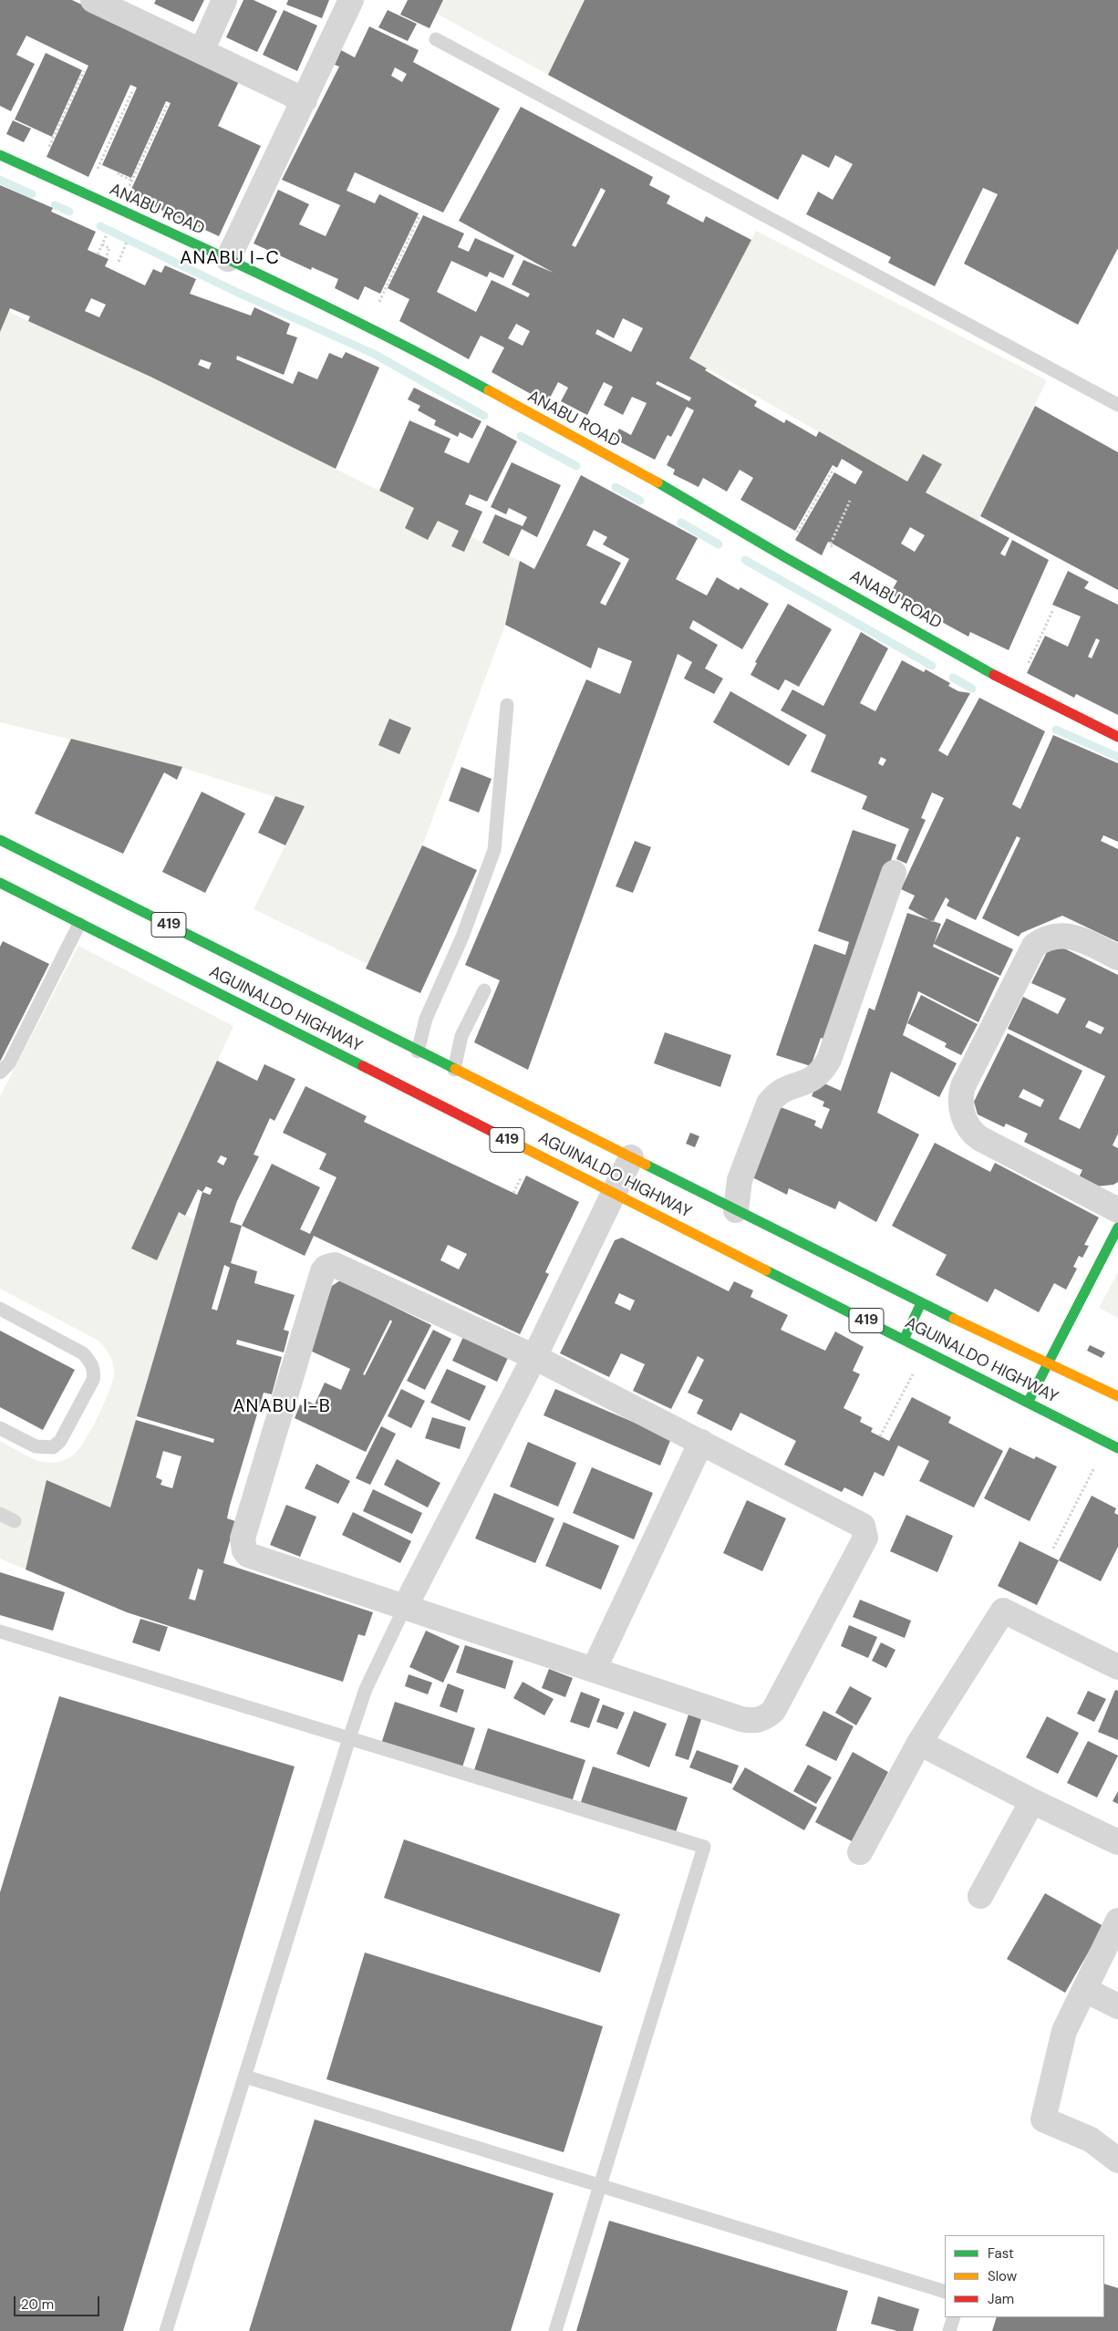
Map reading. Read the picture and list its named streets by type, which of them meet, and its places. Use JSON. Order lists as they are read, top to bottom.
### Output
{
  "streets": {
    "main road": ["ANABU ROAD", "419", "AGUINALDO HIGHWAY"]
  },
  "districts": ["ANABU I-C", "ANABU I-B"],
  "legend": ["Fast", "Slow", "Jam"],
  "scale_bar": "20 m"
}
